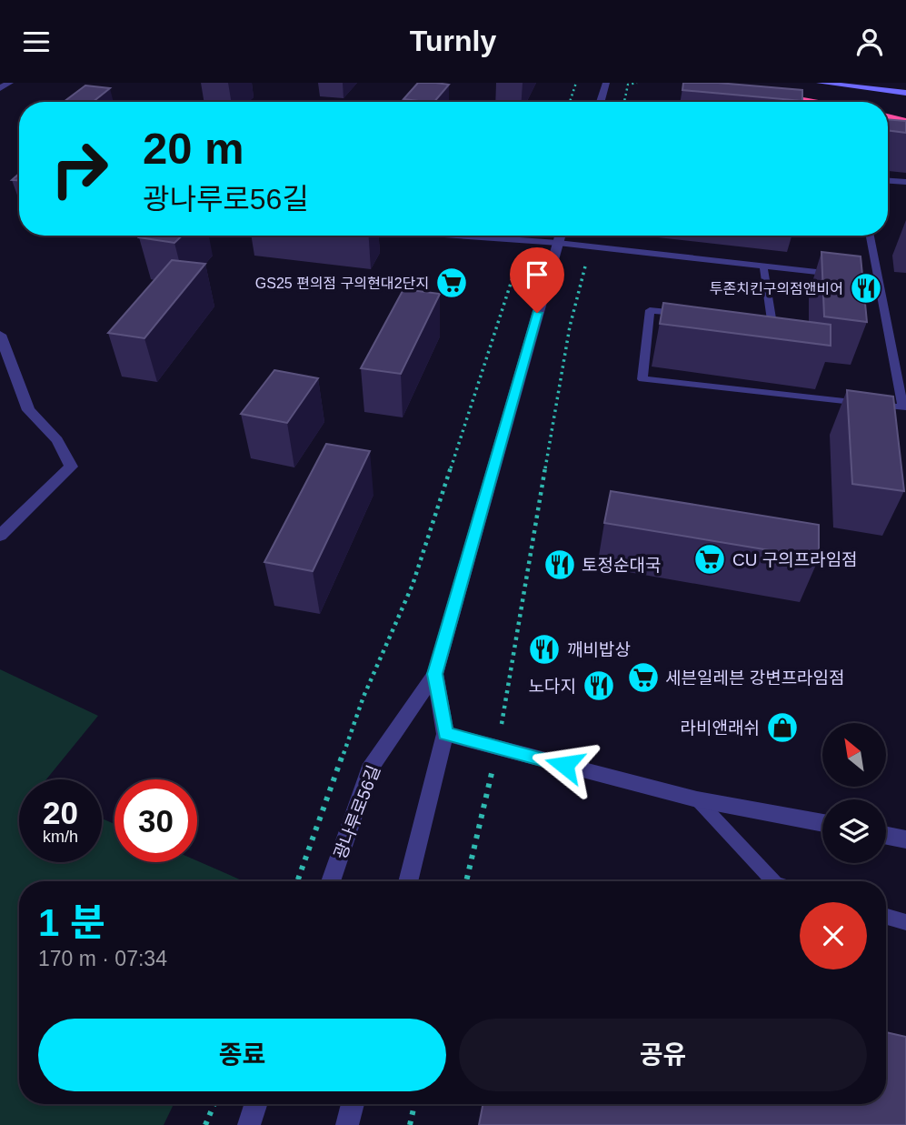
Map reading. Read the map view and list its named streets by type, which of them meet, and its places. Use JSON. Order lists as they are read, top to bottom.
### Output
{
  "streets": {
    "street": ["광나루로56길"]
  },
  "places": {
    "supermarket": ["GS25 편의점 구의현대2단지", "CU 구의프라임점", "세븐일레븐 강변프라임점"],
    "restaurant": [
      "투존치킨구의점앤비어",
      "토정순대국",
      "깨비밥상",
      "노다지"
    ],
    "shop": ["라비앤래쉬"]
  },
  "north": "top left",
  "page": {
    "header": "Turnly",
    "turn": ["20 m", "광나루로56길"],
    "speed": "20 km/h",
    "limit": "30",
    "heading": ["1 분", "170 m · 07:34"],
    "buttons": ["종료", "공유"]
  }
}
